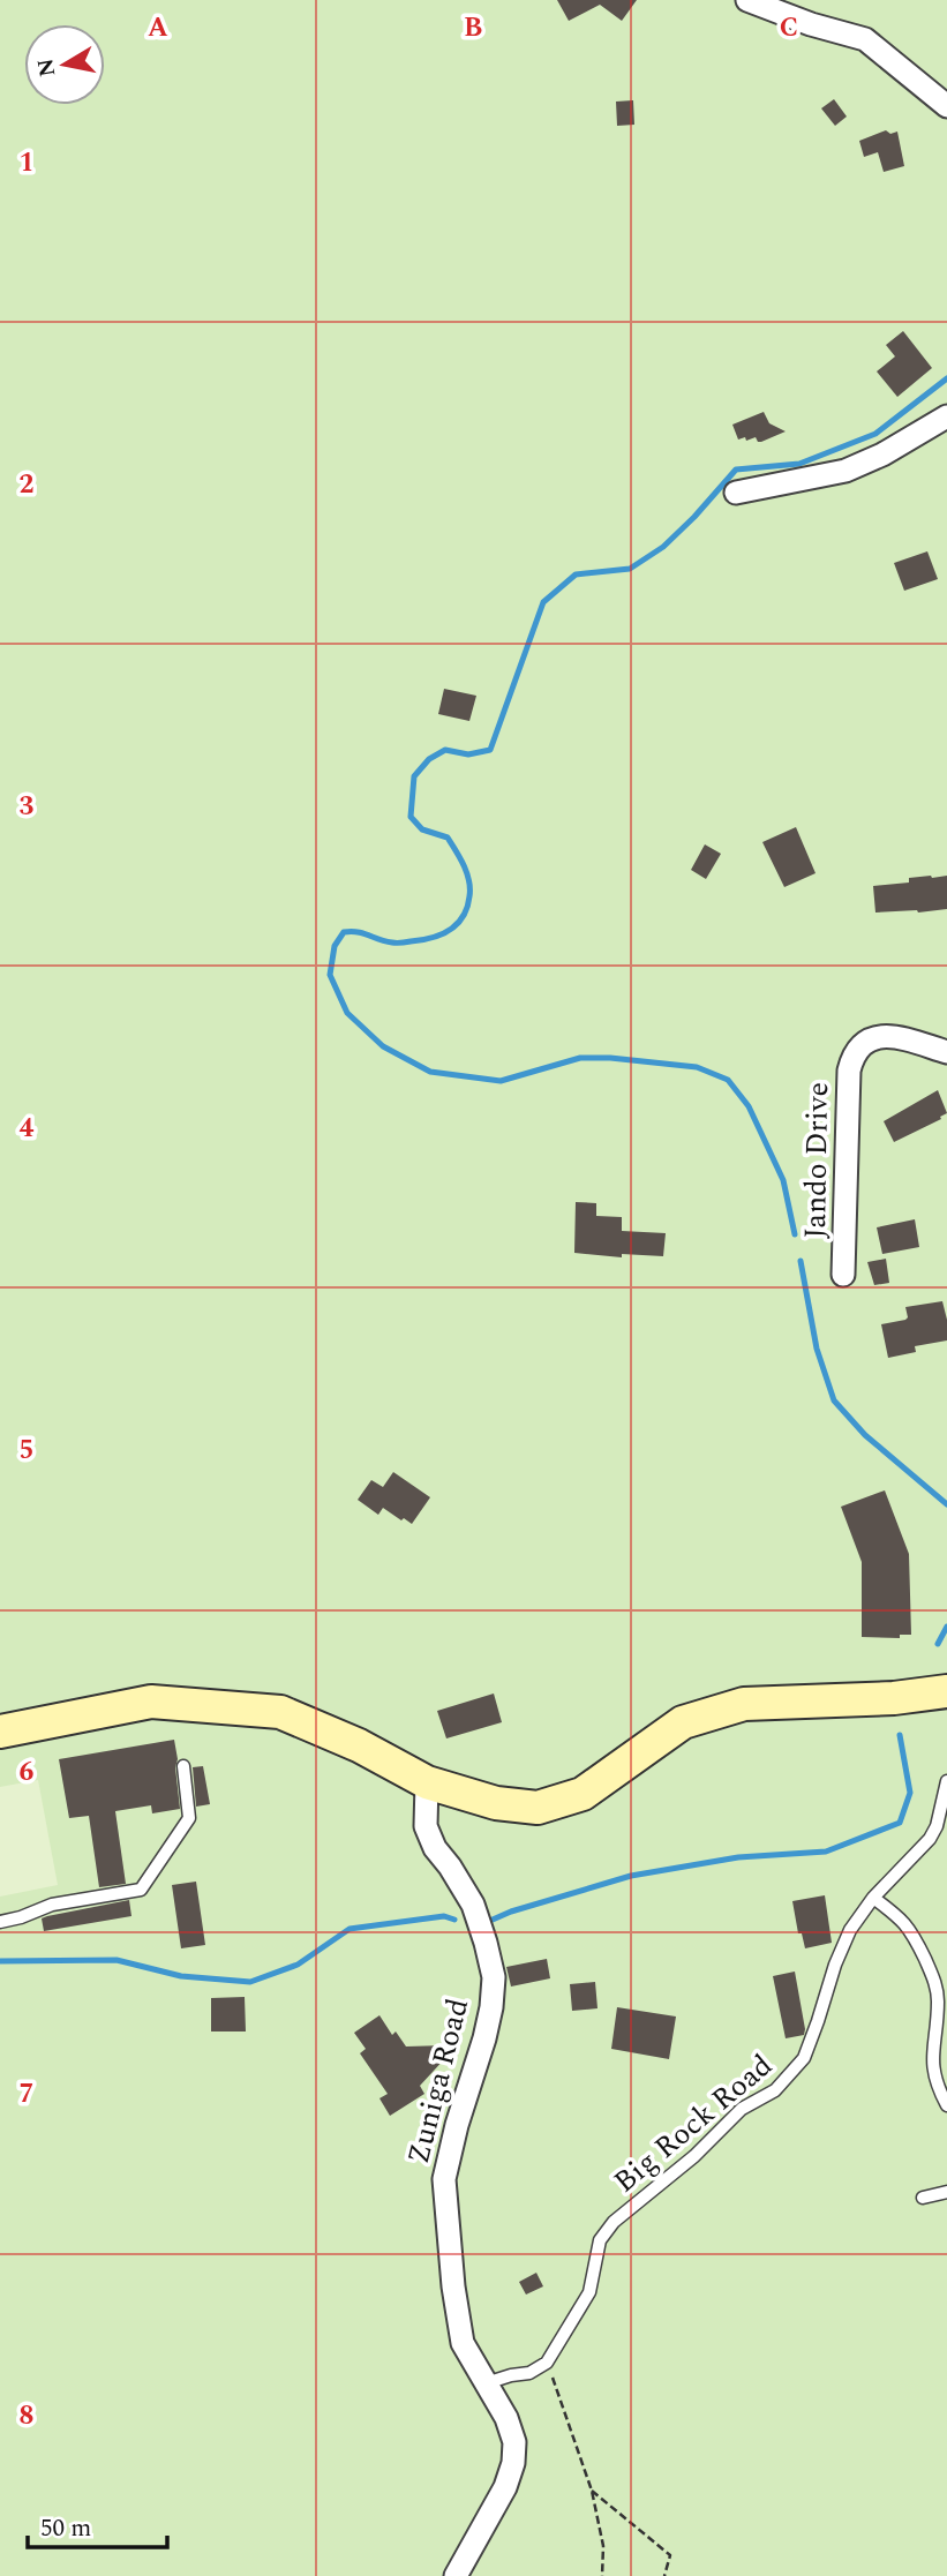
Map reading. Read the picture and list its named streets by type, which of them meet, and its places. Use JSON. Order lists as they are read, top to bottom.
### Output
{
  "streets": {
    "street": ["Jando Drive", "Zuniga Road"],
    "lane": ["Big Rock Road"]
  },
  "scale_bar": "50 m",
  "north": "left",
  "grid": {
    "columns": ["A", "B", "C"],
    "rows": [
      "1",
      "2",
      "3",
      "4",
      "5",
      "6",
      "7",
      "8"
    ]
  }
}
